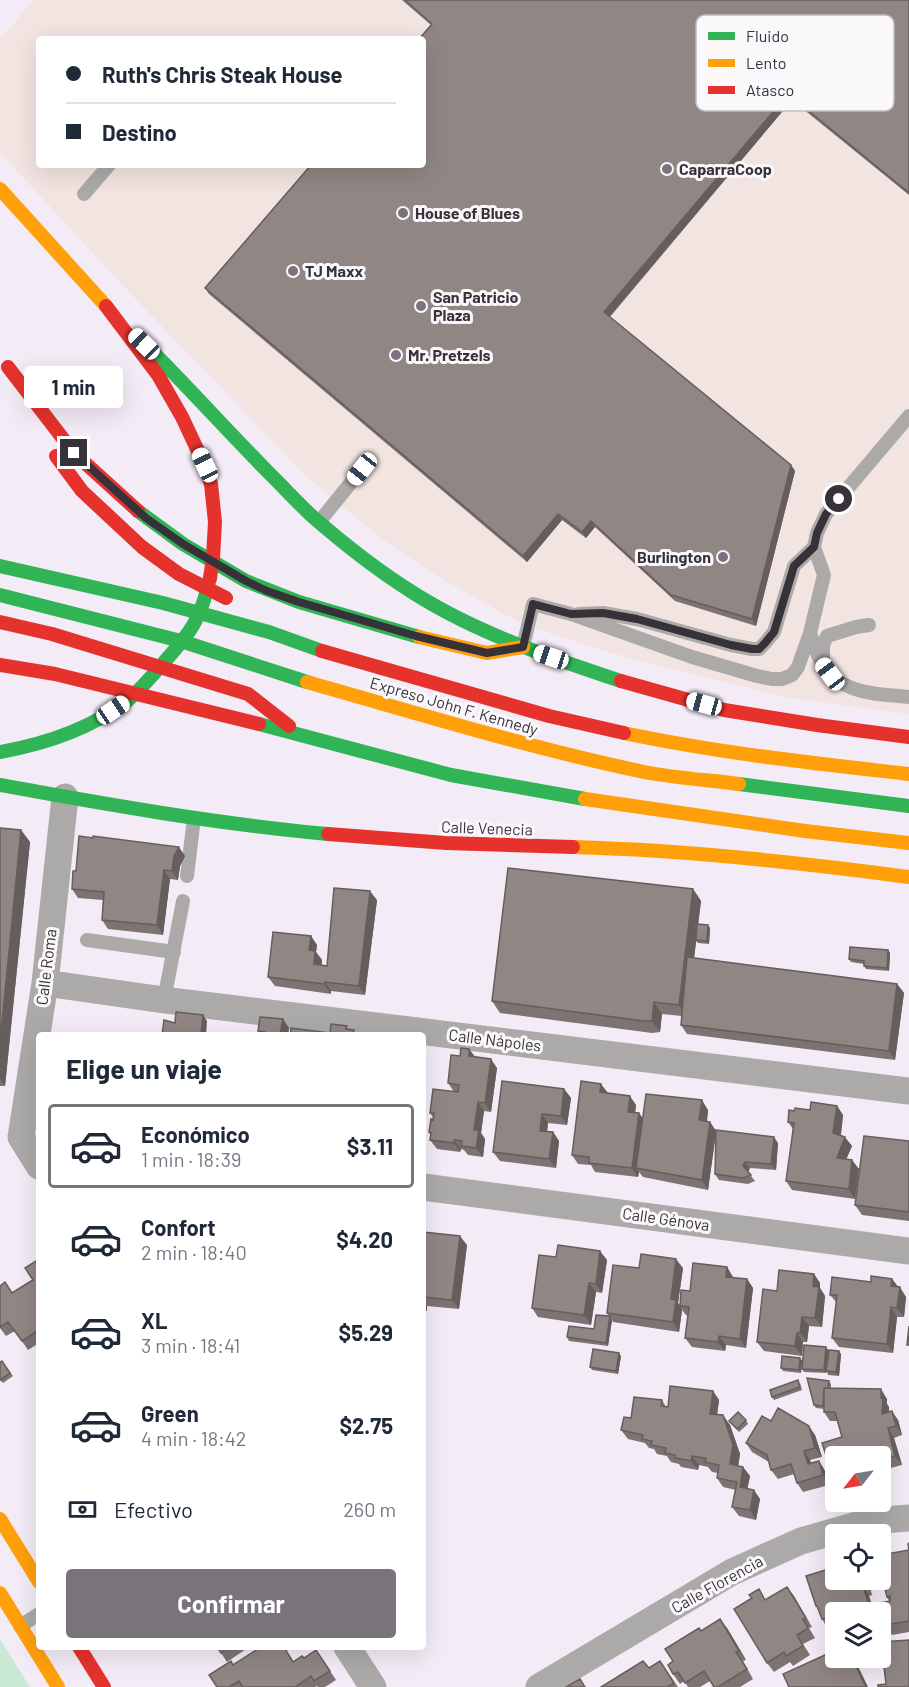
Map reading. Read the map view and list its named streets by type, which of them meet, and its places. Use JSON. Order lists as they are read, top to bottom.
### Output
{
  "streets": {
    "main road": ["Expreso John F. Kennedy", "Calle Venecia"],
    "street": [
      "Calle Roma",
      "Calle Nápoles",
      "Calle Génova",
      "Calle Florencia"
    ]
  },
  "crossings": [
    ["Calle Venecia", "Calle Roma"],
    ["Calle Roma", "Calle Nápoles"]
  ],
  "places": [
    "CaparraCoop",
    "House of Blues",
    "TJ Maxx",
    "San Patricio Plaza",
    "Mr. Pretzels",
    "Burlington"
  ],
  "legend": ["Fluido", "Lento", "Atasco"],
  "north": "bottom left",
  "page": {
    "banner": ["Ruth's Chris Steak House", "Destino"],
    "bubble": "1 min",
    "heading": "Elige un viaje",
    "list": [
      {
        "name": "Económico",
        "note": "1 min · 18:39",
        "value": "$3.11"
      },
      {
        "name": "Confort",
        "note": "2 min · 18:40",
        "value": "$4.20"
      },
      {
        "name": "XL",
        "note": "3 min · 18:41",
        "value": "$5.29"
      },
      {
        "name": "Green",
        "note": "4 min · 18:42",
        "value": "$2.75"
      }
    ],
    "pay": ["Efectivo", "260 m"],
    "buttons": "Confirmar"
  }
}
